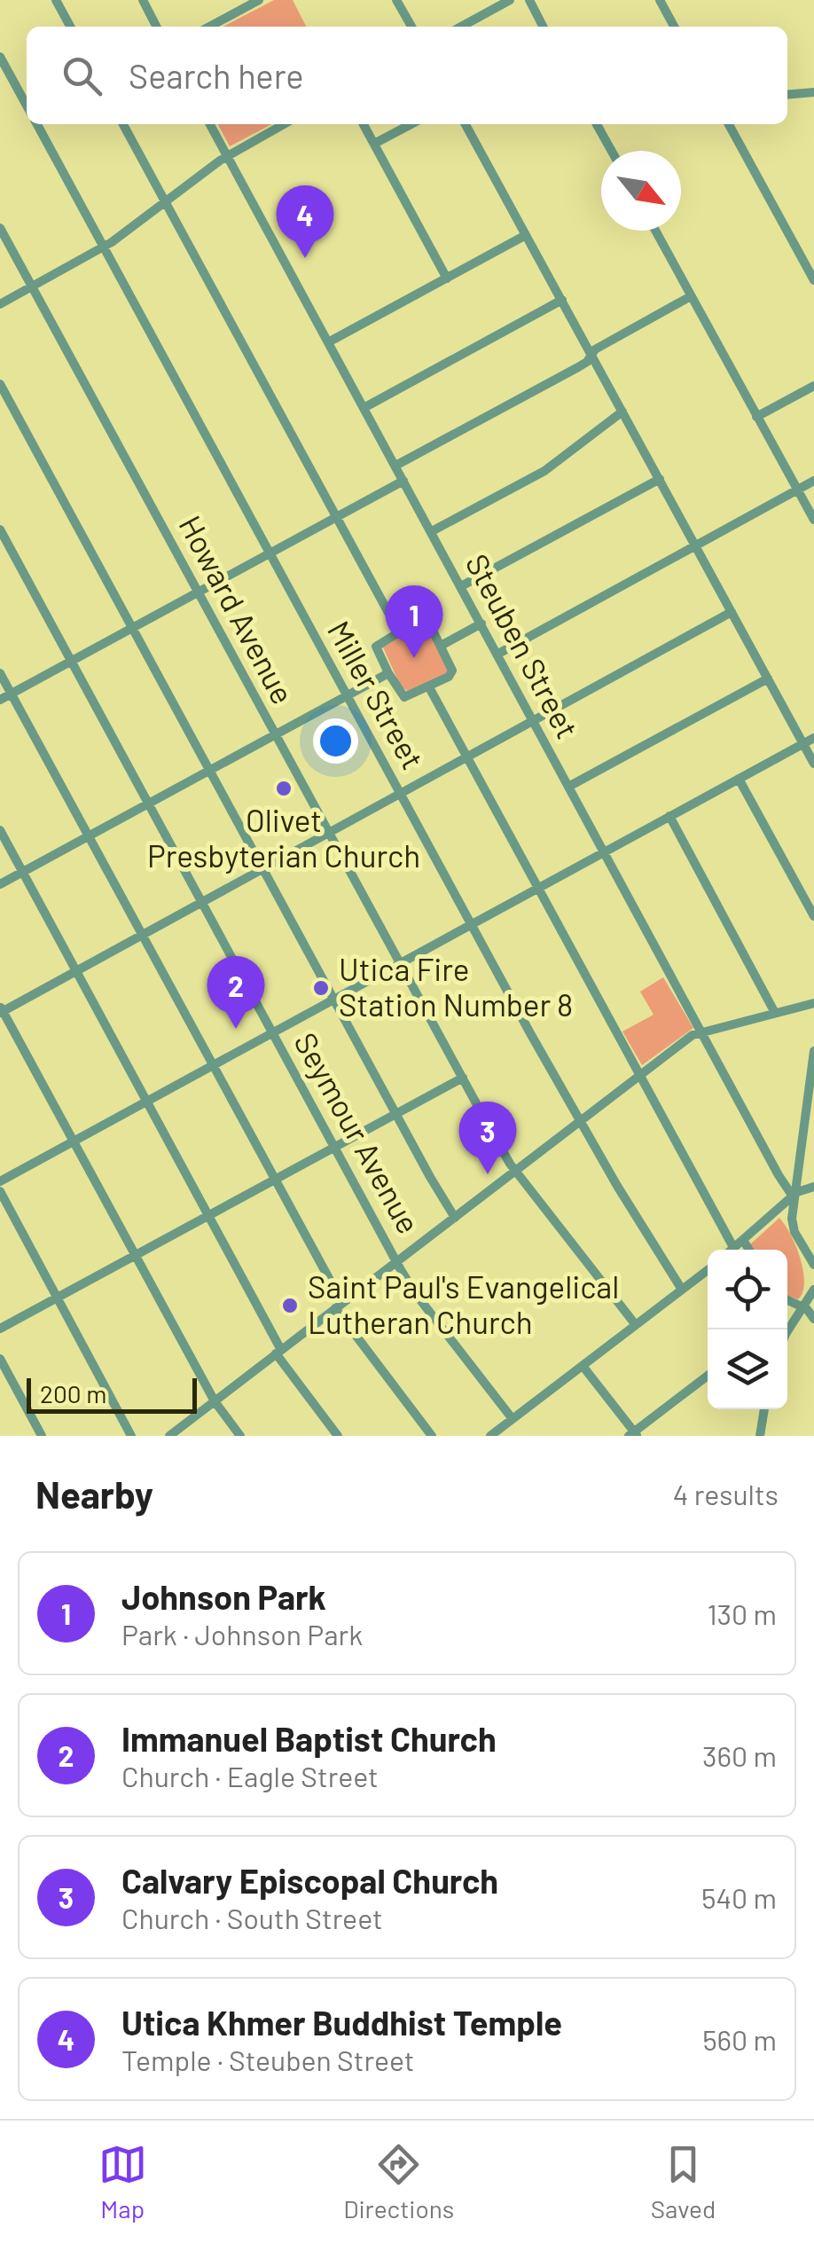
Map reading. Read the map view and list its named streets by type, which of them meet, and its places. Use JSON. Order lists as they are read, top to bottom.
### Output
{
  "streets": {
    "street": [
      "Howard Avenue",
      "Steuben Street",
      "Miller Street",
      "Seymour Avenue"
    ]
  },
  "places": ["Olivet Presbyterian Church", "Utica Fire Station Number 8", "Saint Paul's Evangelical Lutheran Church"],
  "scale_bar": "200 m",
  "north": "bottom right",
  "page": {
    "search": "Search here",
    "pins": [
      "4",
      "1",
      "2",
      "3"
    ],
    "scale": "200 m",
    "heading": ["Nearby", "4 results"],
    "list": [
      {
        "mark": "1",
        "name": "Johnson Park",
        "note": "Park · Johnson Park",
        "value": "130 m"
      },
      {
        "mark": "2",
        "name": "Immanuel Baptist Church",
        "note": "Church · Eagle Street",
        "value": "360 m"
      },
      {
        "mark": "3",
        "name": "Calvary Episcopal Church",
        "note": "Church · South Street",
        "value": "540 m"
      },
      {
        "mark": "4",
        "name": "Utica Khmer Buddhist Temple",
        "note": "Temple · Steuben Street",
        "value": "560 m"
      }
    ],
    "nav": ["Map", "Directions", "Saved"]
  }
}
